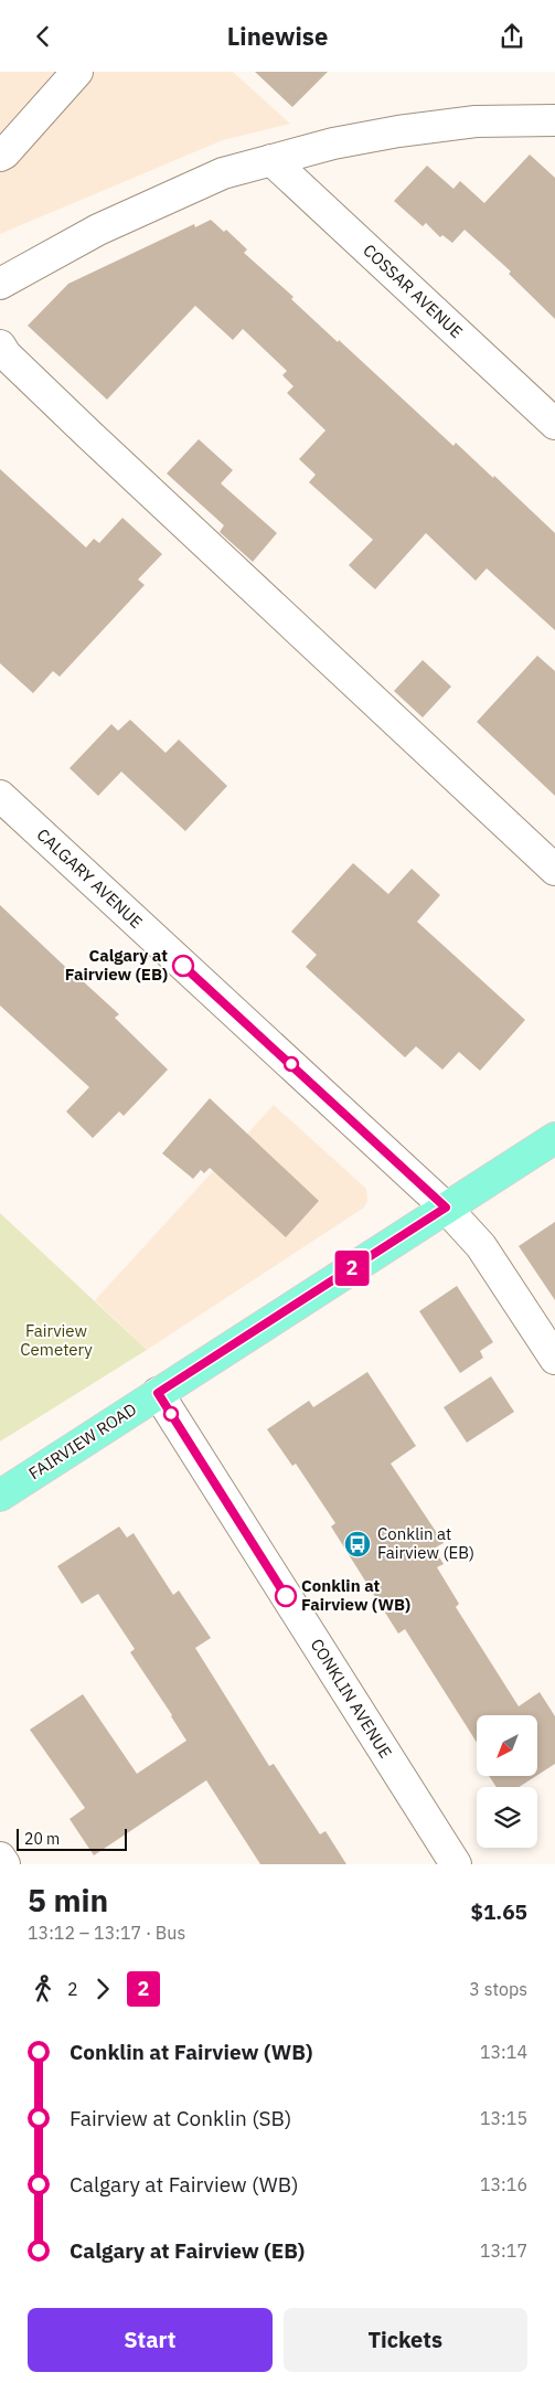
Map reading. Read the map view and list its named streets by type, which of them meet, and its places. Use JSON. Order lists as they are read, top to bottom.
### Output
{
  "streets": {
    "main road": ["FAIRVIEW ROAD"],
    "street": ["COSSAR AVENUE", "CALGARY AVENUE", "CONKLIN AVENUE"]
  },
  "crossings": [
    ["CALGARY AVENUE", "FAIRVIEW ROAD"],
    ["FAIRVIEW ROAD", "CONKLIN AVENUE"]
  ],
  "parks": ["Fairview Cemetery"],
  "places": {
    "other": ["Calgary at Fairview (EB)", "Conklin at Fairview (WB)"],
    "bus stop": ["Conklin at Fairview (EB)"]
  },
  "lines": ["bus line 2"],
  "scale_bar": "20 m",
  "north": "bottom left",
  "page": {
    "header": "Linewise",
    "on_map": "2",
    "scale": "20 m",
    "heading": ["5 min", "13:12 – 13:17 · Bus", "$1.65"],
    "legs": ["2", "2", "3 stops"],
    "list": [
      {
        "name": "Conklin at Fairview (WB)",
        "value": "13:14"
      },
      {
        "name": "Fairview at Conklin (SB)",
        "value": "13:15"
      },
      {
        "name": "Calgary at Fairview (WB)",
        "value": "13:16"
      },
      {
        "name": "Calgary at Fairview (EB)",
        "value": "13:17"
      }
    ],
    "buttons": ["Start", "Tickets"]
  }
}
